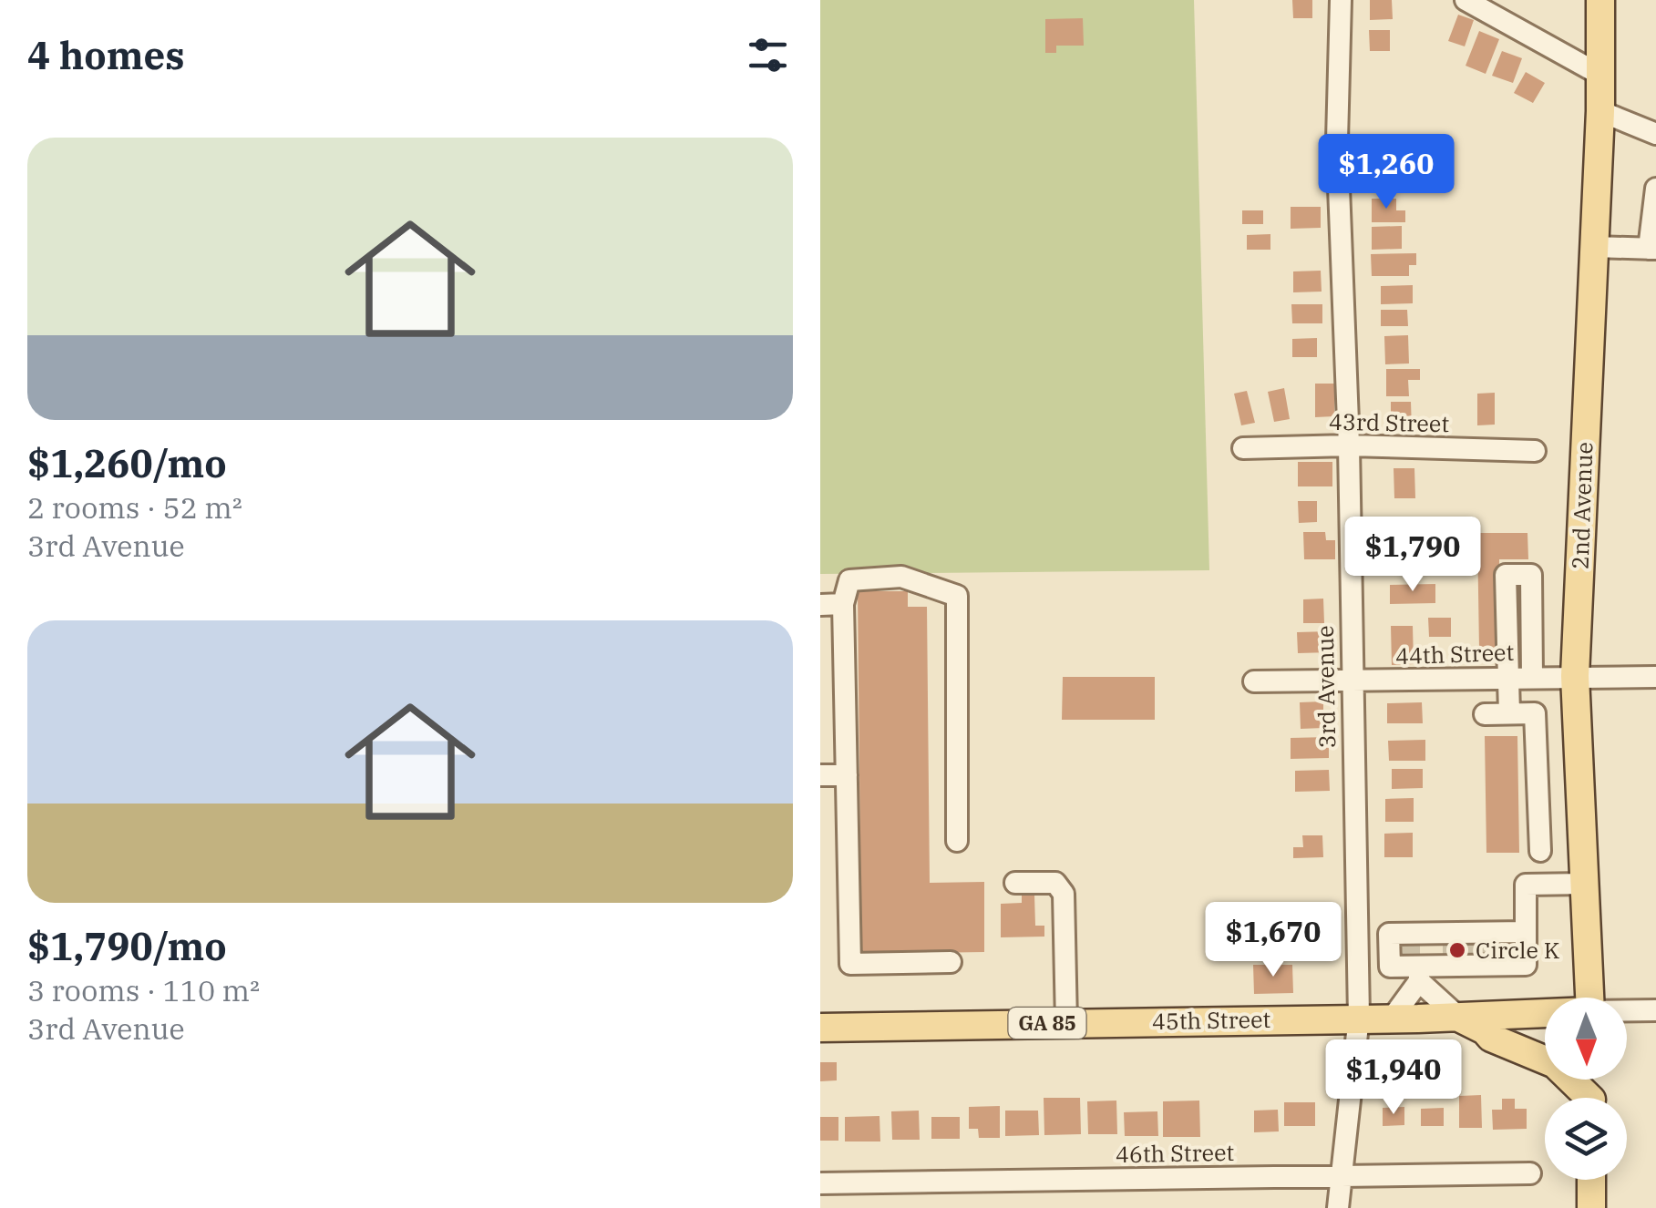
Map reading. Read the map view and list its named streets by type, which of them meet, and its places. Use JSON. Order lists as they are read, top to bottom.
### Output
{
  "streets": {
    "main road": ["2nd Avenue", "45th Street", "GA 85"],
    "street": [
      "43rd Street",
      "44th Street",
      "3rd Avenue",
      "46th Street"
    ]
  },
  "crossings": [
    ["43rd Street", "3rd Avenue"],
    ["2nd Avenue", "44th Street"],
    ["44th Street", "3rd Avenue"],
    ["3rd Avenue", "45th Street"],
    ["3rd Avenue", "46th Street"]
  ],
  "places": ["Circle K"],
  "north": "bottom",
  "page": {
    "heading": "4 homes",
    "list": [
      {
        "name": "$1,260/mo",
        "note": "2 rooms · 52 m² · 3rd Avenue"
      },
      {
        "name": "$1,790/mo",
        "note": "3 rooms · 110 m² · 3rd Avenue"
      }
    ],
    "price": [
      "$1,260",
      "$1,790",
      "$1,670",
      "$1,940"
    ]
  }
}
